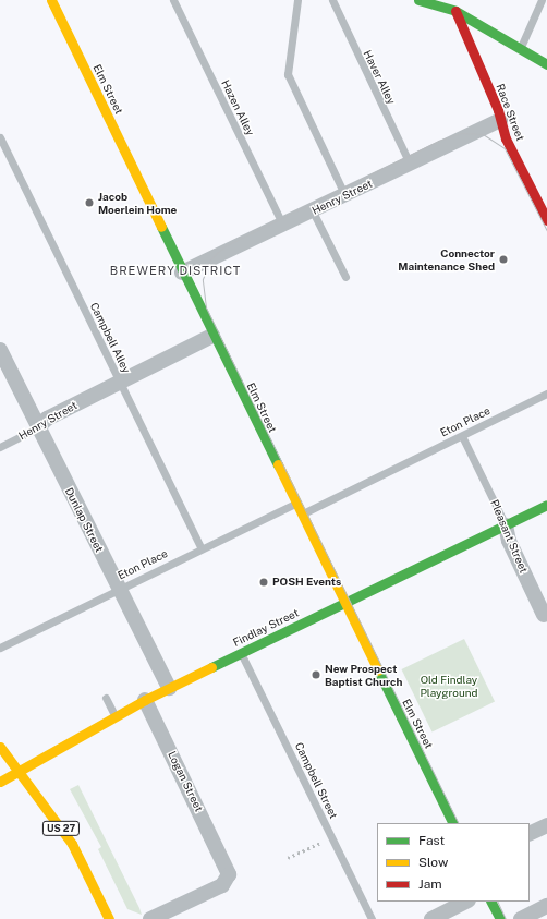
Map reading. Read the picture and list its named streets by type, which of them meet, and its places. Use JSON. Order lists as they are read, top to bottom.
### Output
{
  "streets": {
    "street": [
      "Elm Street",
      "Race Street",
      "Henry Street",
      "Dunlap Street",
      "Pleasant Street",
      "Findlay Street",
      "Logan Street",
      "US 27"
    ],
    "lane": [
      "Haver Alley",
      "Hazen Alley",
      "Campbell Alley",
      "Eton Place",
      "Campbell Street"
    ]
  },
  "crossings": [
    ["Haver Alley", "Henry Street"],
    ["Elm Street", "Henry Street"],
    ["Elm Street", "Eton Place"],
    ["Elm Street", "Findlay Street"],
    ["Hazen Alley", "Henry Street"],
    ["Race Street", "Henry Street"],
    ["Henry Street", "Campbell Alley"],
    ["Henry Street", "Dunlap Street"],
    ["Campbell Alley", "Eton Place"],
    ["Eton Place", "Dunlap Street"],
    ["Eton Place", "Pleasant Street"],
    ["Dunlap Street", "Findlay Street"],
    ["Pleasant Street", "Findlay Street"],
    ["Findlay Street", "Campbell Street"],
    ["Findlay Street", "Logan Street"],
    ["Findlay Street", "US 27"]
  ],
  "districts": ["BREWERY DISTRICT"],
  "parks": ["Old Findlay Playground"],
  "places": [
    "Jacob Moerlein Home",
    "Connector Maintenance Shed",
    "POSH Events",
    "New Prospect Baptist Church"
  ],
  "legend": ["Fast", "Slow", "Jam"]
}
